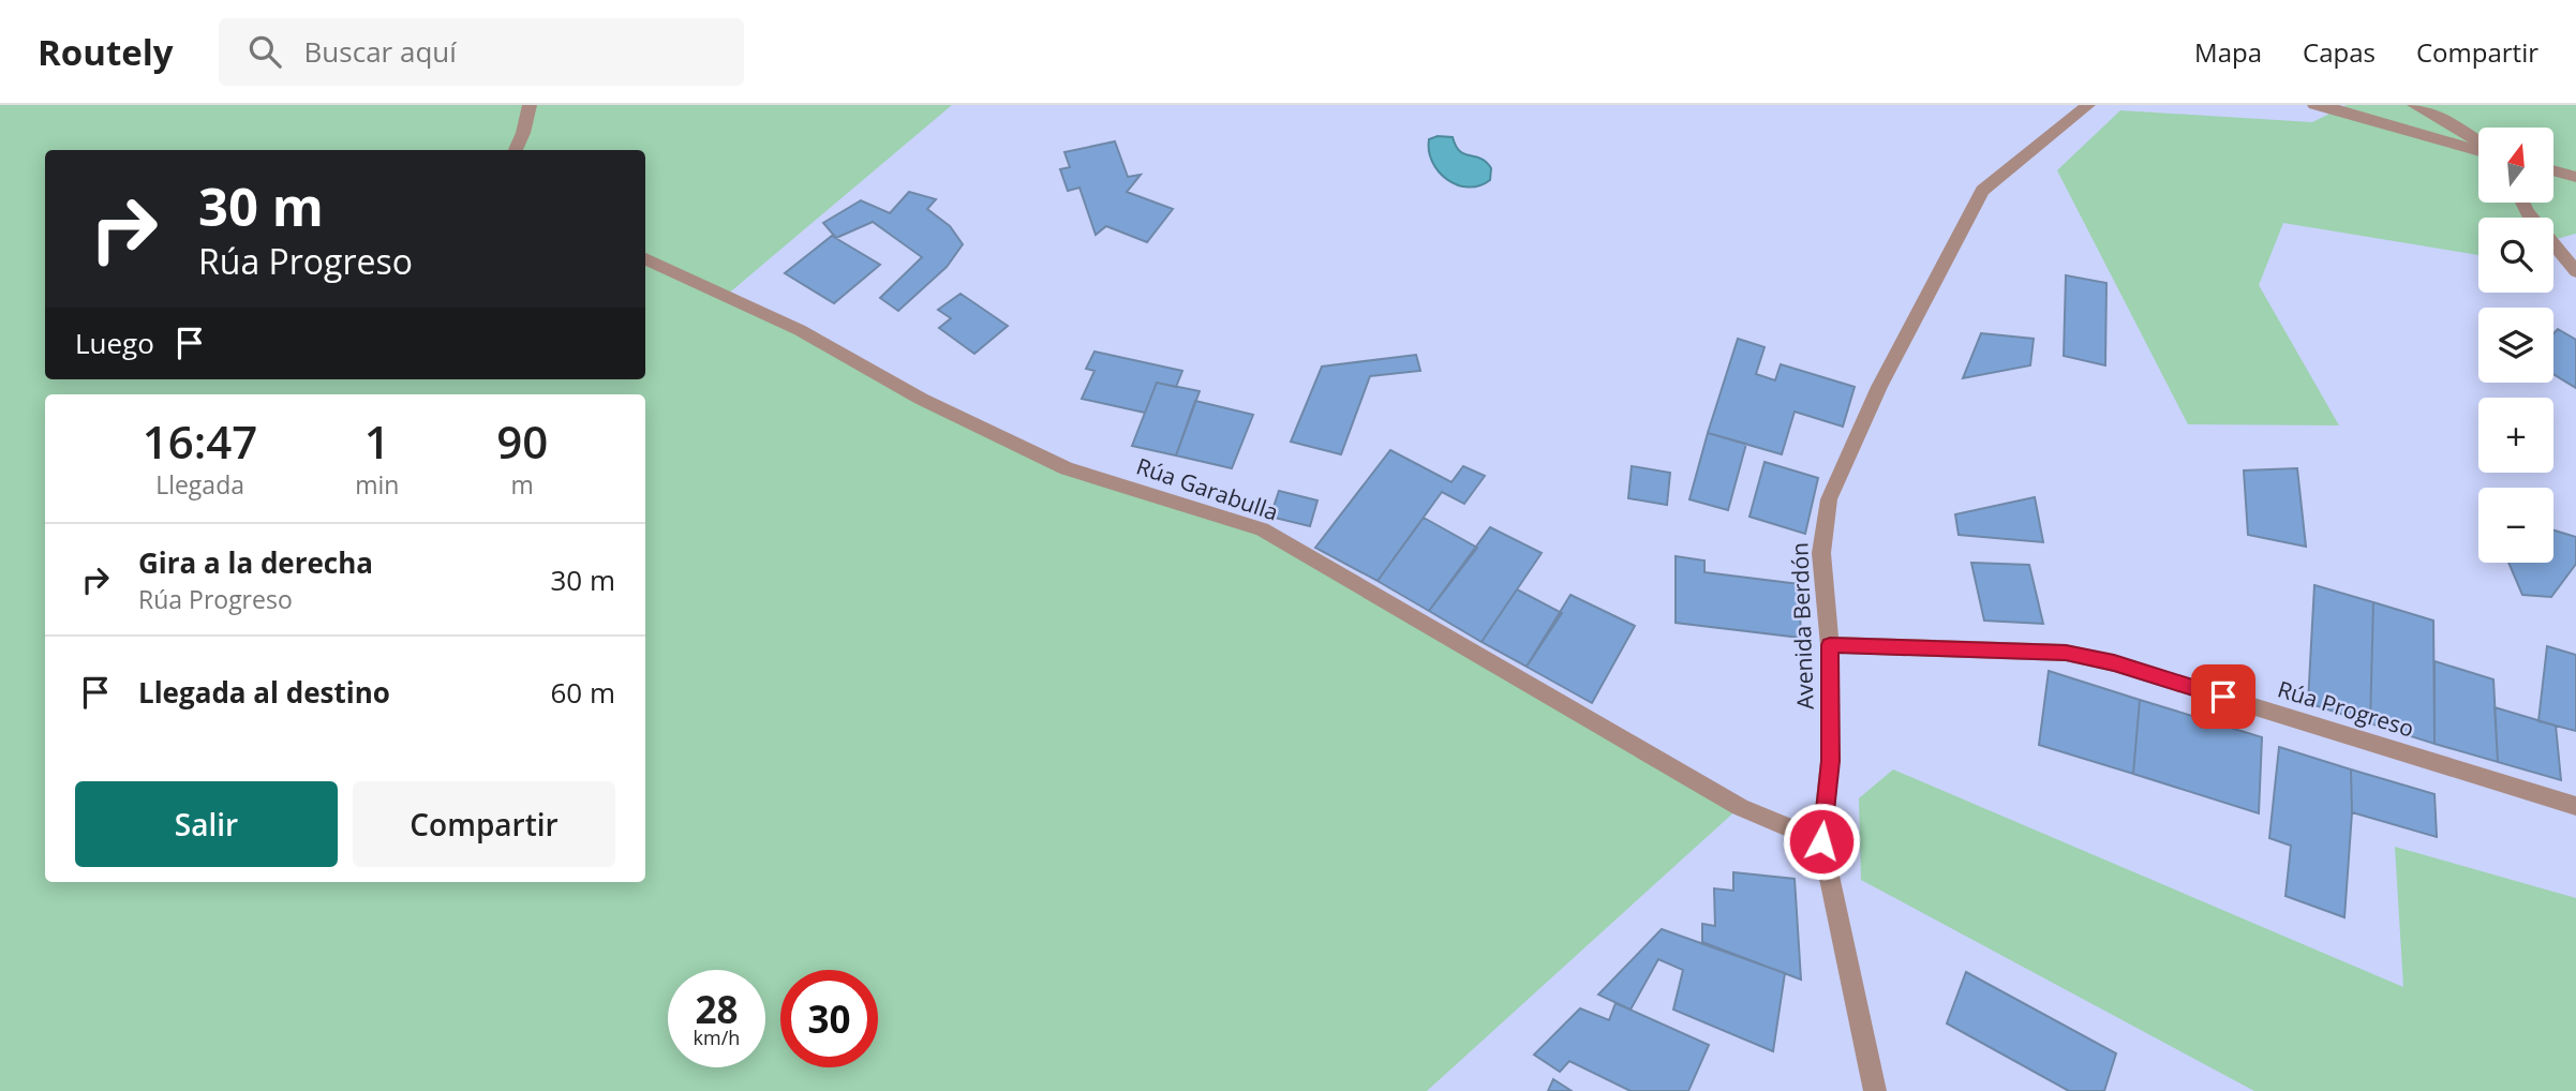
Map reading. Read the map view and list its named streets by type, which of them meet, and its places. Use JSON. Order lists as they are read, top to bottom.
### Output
{
  "streets": {
    "street": ["Rúa Garabulla", "Avenida Berdón", "Rúa Progreso"]
  },
  "crossings": [
    ["Rúa Garabulla", "Avenida Berdón"],
    ["Avenida Berdón", "Rúa Progreso"]
  ],
  "north": "top",
  "page": {
    "header": "Routely",
    "search": "Buscar aquí",
    "nav": ["Mapa", "Capas", "Compartir"],
    "map_buttons": ["+", "−"],
    "turn": ["30 m", "Rúa Progreso"],
    "then": "Luego",
    "eta": [
      "16:47",
      "Llegada",
      "1",
      "min",
      "90",
      "m"
    ],
    "list": [
      {
        "name": "Gira a la derecha",
        "note": "Rúa Progreso",
        "value": "30 m"
      },
      {
        "name": "Llegada al destino",
        "value": "60 m"
      }
    ],
    "buttons": ["Salir", "Compartir"],
    "speed": "28 km/h",
    "limit": "30"
  }
}
